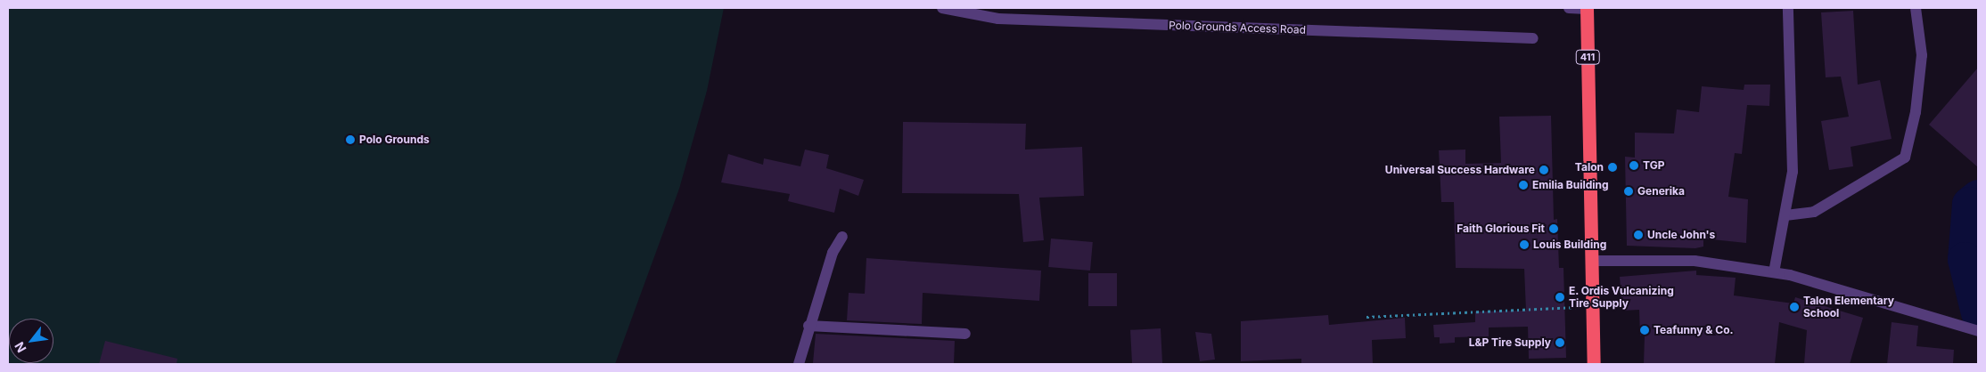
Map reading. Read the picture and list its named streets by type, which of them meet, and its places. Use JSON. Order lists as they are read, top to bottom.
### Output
{
  "streets": {
    "highway": ["411"],
    "street": ["Polo Grounds Access Road"]
  },
  "places": [
    "Polo Grounds",
    "TGP",
    "Talon",
    "Universal Success Hardware",
    "Emilia Building",
    "Generika",
    "Faith Glorious Fit",
    "Uncle John's",
    "Louis Building",
    "E. Ordis Vulcanizing Tire Supply",
    "Talon Elementary School",
    "Teafunny & Co.",
    "L&P Tire Supply"
  ],
  "north": "bottom left"
}
